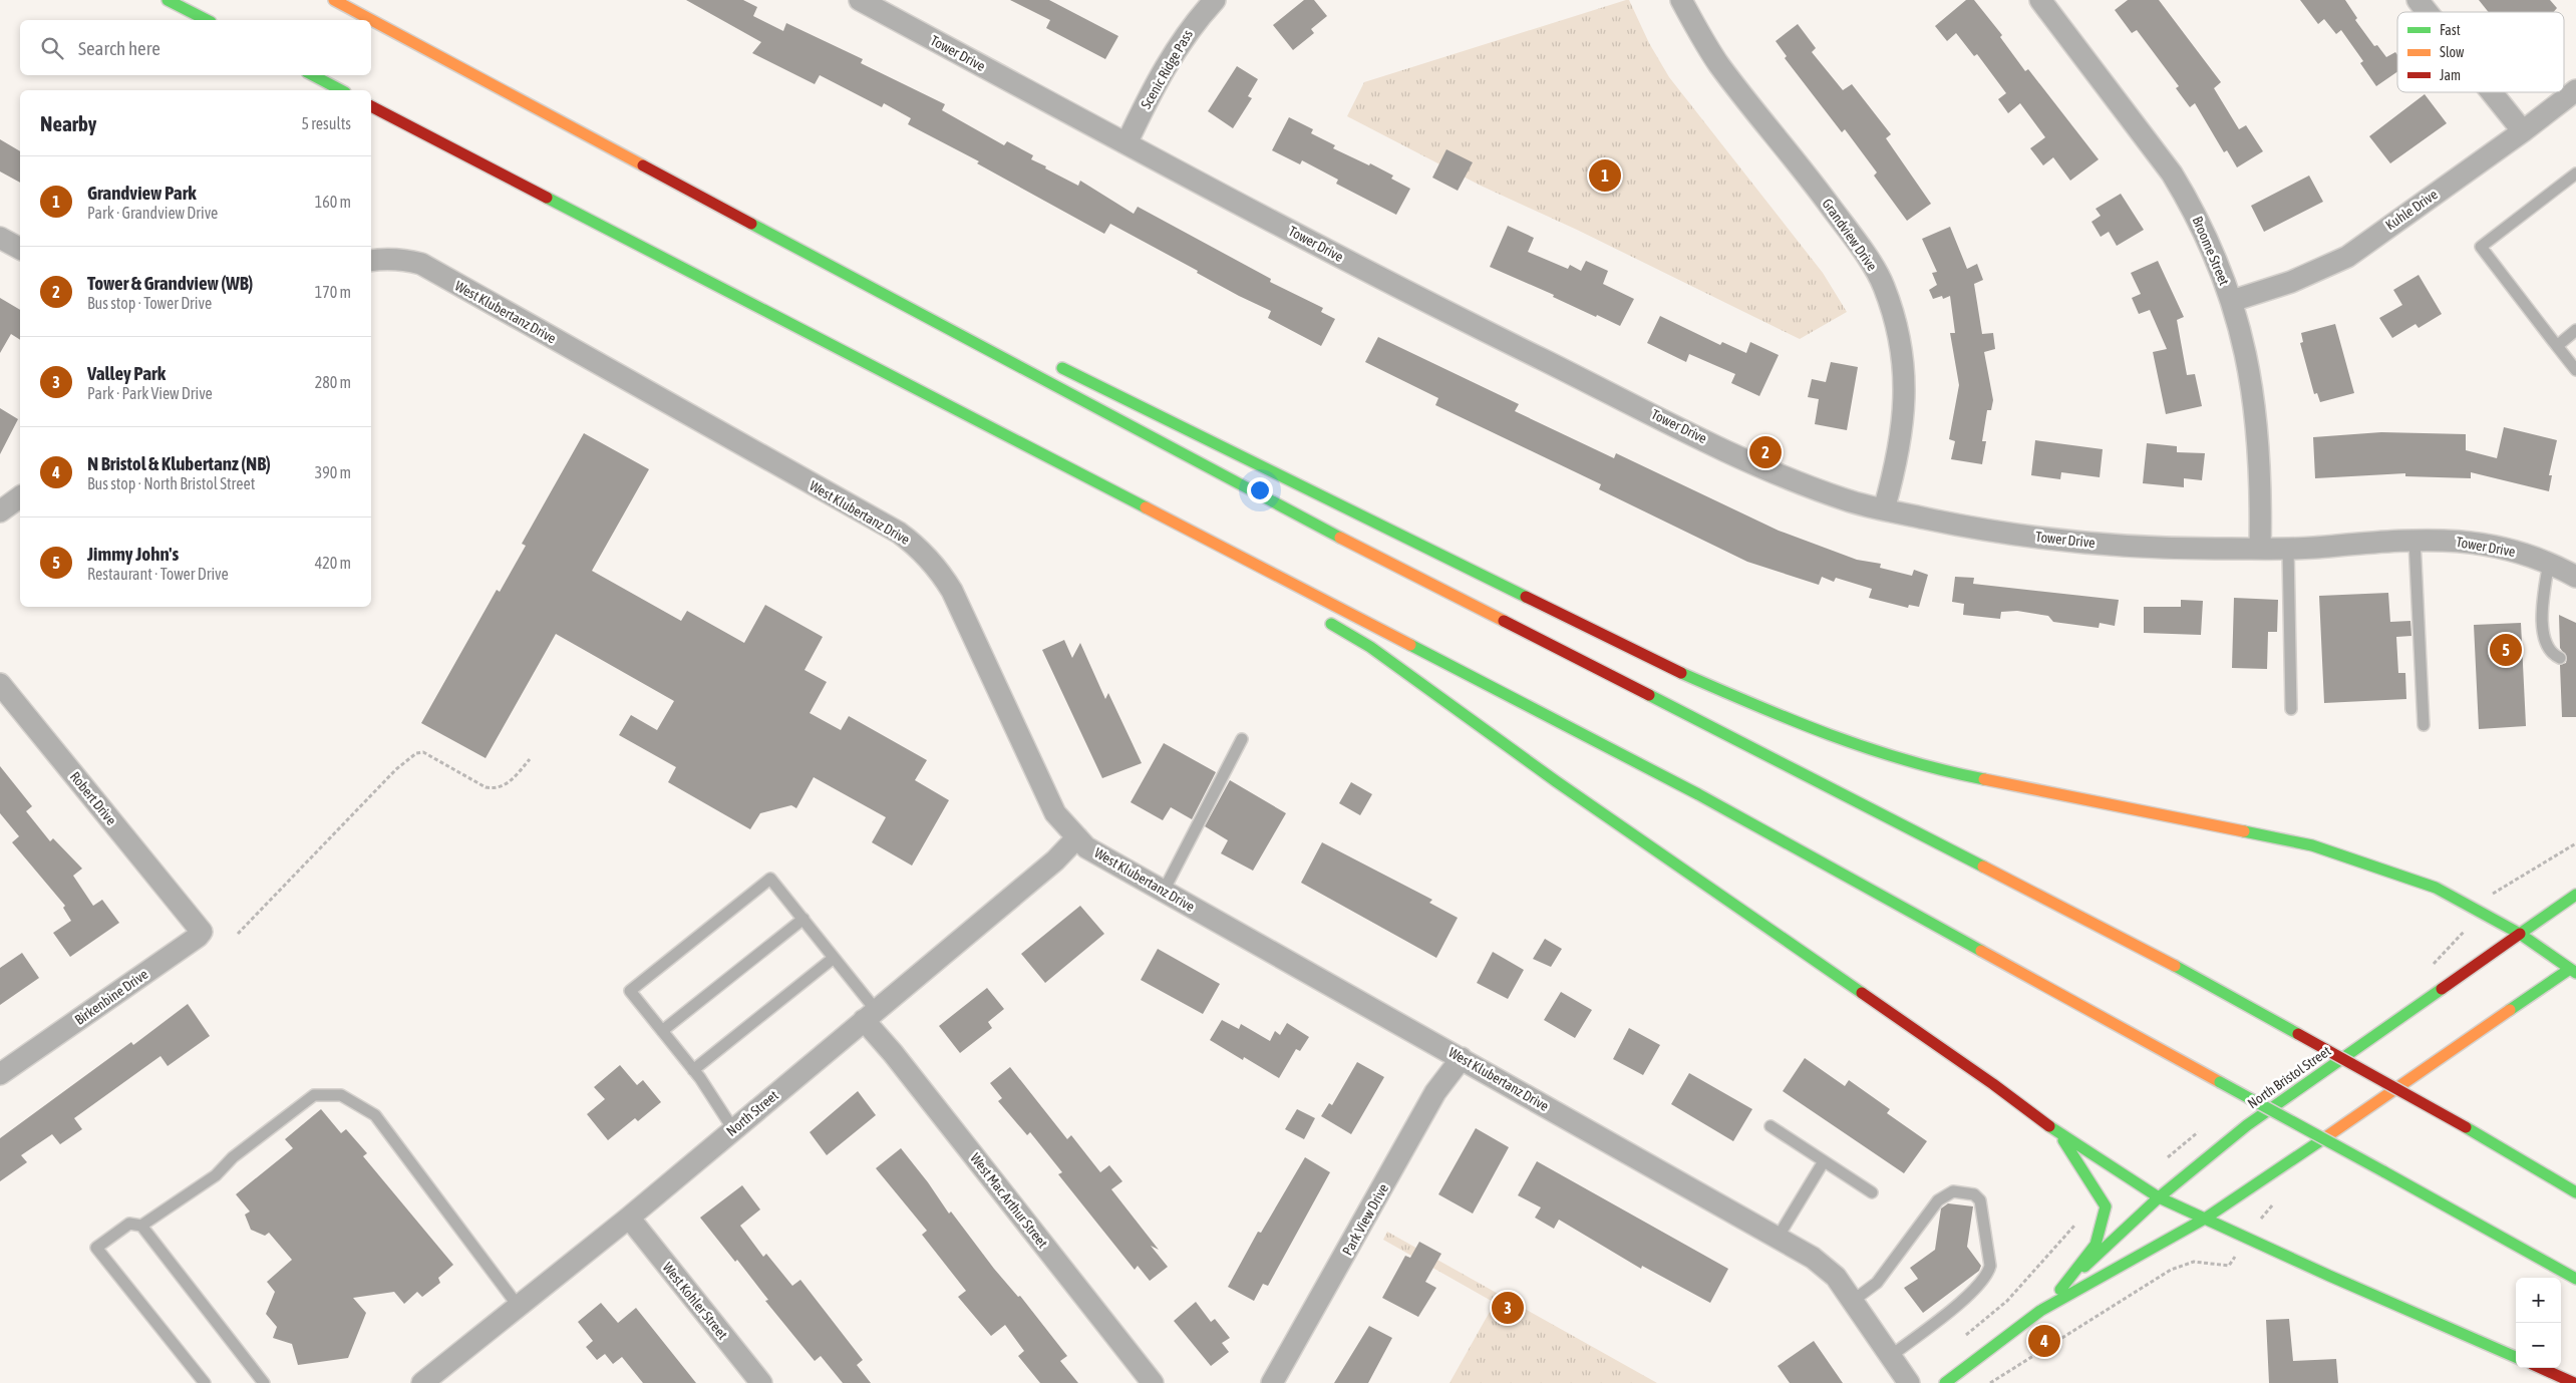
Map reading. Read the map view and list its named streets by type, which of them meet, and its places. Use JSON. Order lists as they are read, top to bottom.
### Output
{
  "streets": {
    "main road": ["North Bristol Street"],
    "street": [
      "Tower Drive",
      "Scenic Ridge Pass",
      "Kuhle Drive",
      "Grandview Drive",
      "Broome Street",
      "West Klubertanz Drive",
      "Robert Drive",
      "Birkenbine Drive",
      "North Street",
      "West Mac Arthur Street",
      "Park View Drive",
      "West Kohler Street"
    ]
  },
  "crossings": [
    ["Tower Drive", "Scenic Ridge Pass"],
    ["Tower Drive", "Grandview Drive"],
    ["Tower Drive", "Broome Street"],
    ["Kuhle Drive", "Broome Street"],
    ["West Klubertanz Drive", "North Street"],
    ["West Klubertanz Drive", "Park View Drive"],
    ["Robert Drive", "Birkenbine Drive"],
    ["North Street", "West Mac Arthur Street"],
    ["North Street", "West Kohler Street"]
  ],
  "legend": ["Fast", "Slow", "Jam"],
  "page": {
    "search": "Search here",
    "heading": ["Nearby", "5 results"],
    "list": [
      {
        "mark": "1",
        "name": "Grandview Park",
        "note": "Park · Grandview Drive",
        "value": "160 m"
      },
      {
        "mark": "2",
        "name": "Tower & Grandview (WB)",
        "note": "Bus stop · Tower Drive",
        "value": "170 m"
      },
      {
        "mark": "3",
        "name": "Valley Park",
        "note": "Park · Park View Drive",
        "value": "280 m"
      },
      {
        "mark": "4",
        "name": "N Bristol & Klubertanz (NB)",
        "note": "Bus stop · North Bristol Street",
        "value": "390 m"
      },
      {
        "mark": "5",
        "name": "Jimmy John's",
        "note": "Restaurant · Tower Drive",
        "value": "420 m"
      }
    ],
    "pins": [
      "1",
      "2",
      "5",
      "3",
      "4"
    ],
    "map_buttons": ["+", "−"]
  }
}
